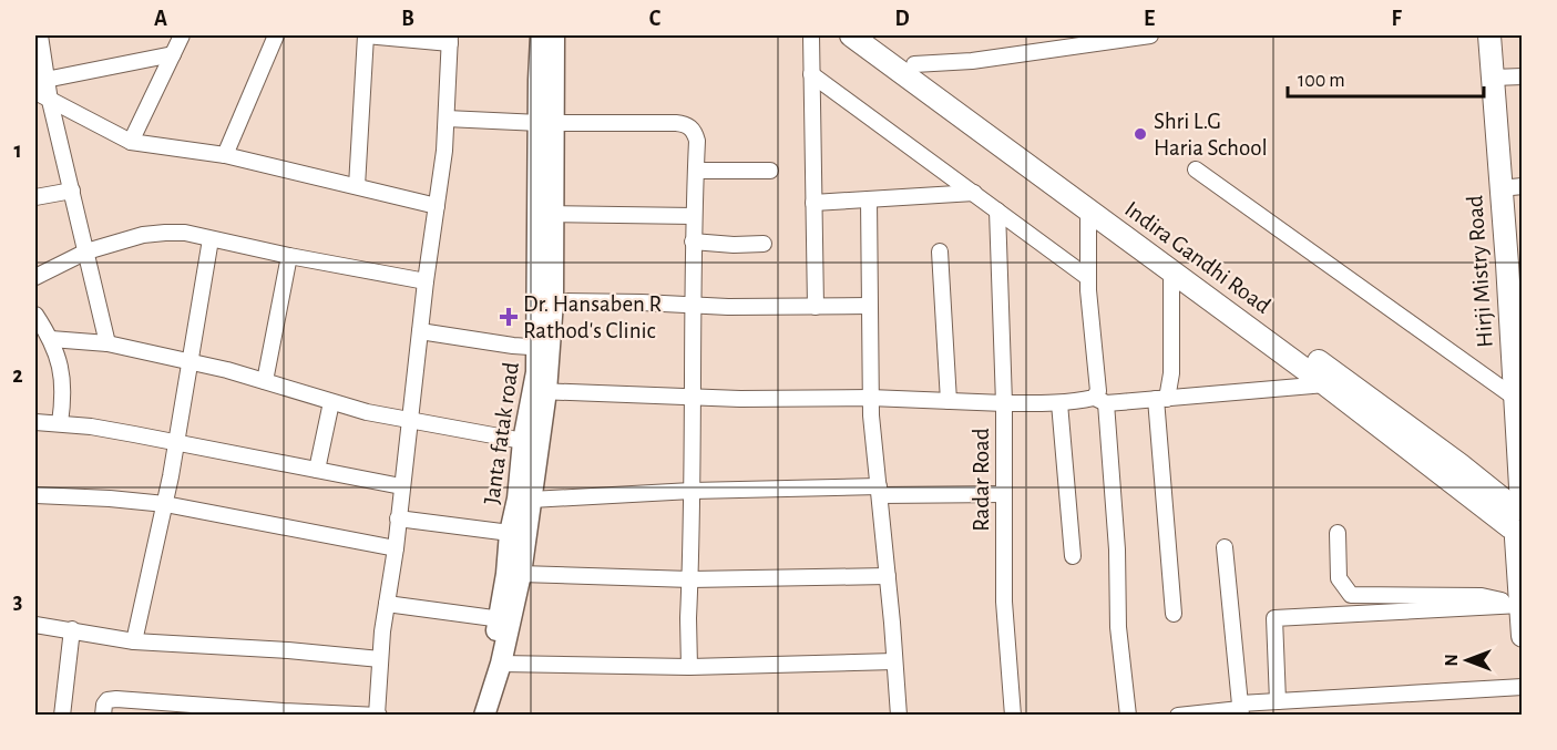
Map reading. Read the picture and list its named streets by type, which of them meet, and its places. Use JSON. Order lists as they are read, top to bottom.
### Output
{
  "streets": {
    "main road": ["Indira Gandhi Road", "Hirji Mistry Road"],
    "street": ["Janta fatak road", "Radar Road"]
  },
  "crossings": [
    ["Indira Gandhi Road", "Hirji Mistry Road"],
    ["Indira Gandhi Road", "Radar Road"]
  ],
  "places": {
    "other": ["Shri L.G Haria School"],
    "health": ["Dr. Hansaben R Rathod's Clinic"]
  },
  "scale_bar": "100 m",
  "north": "left",
  "grid": {
    "columns": [
      "A",
      "B",
      "C",
      "D",
      "E",
      "F"
    ],
    "rows": ["1", "2", "3"]
  }
}
